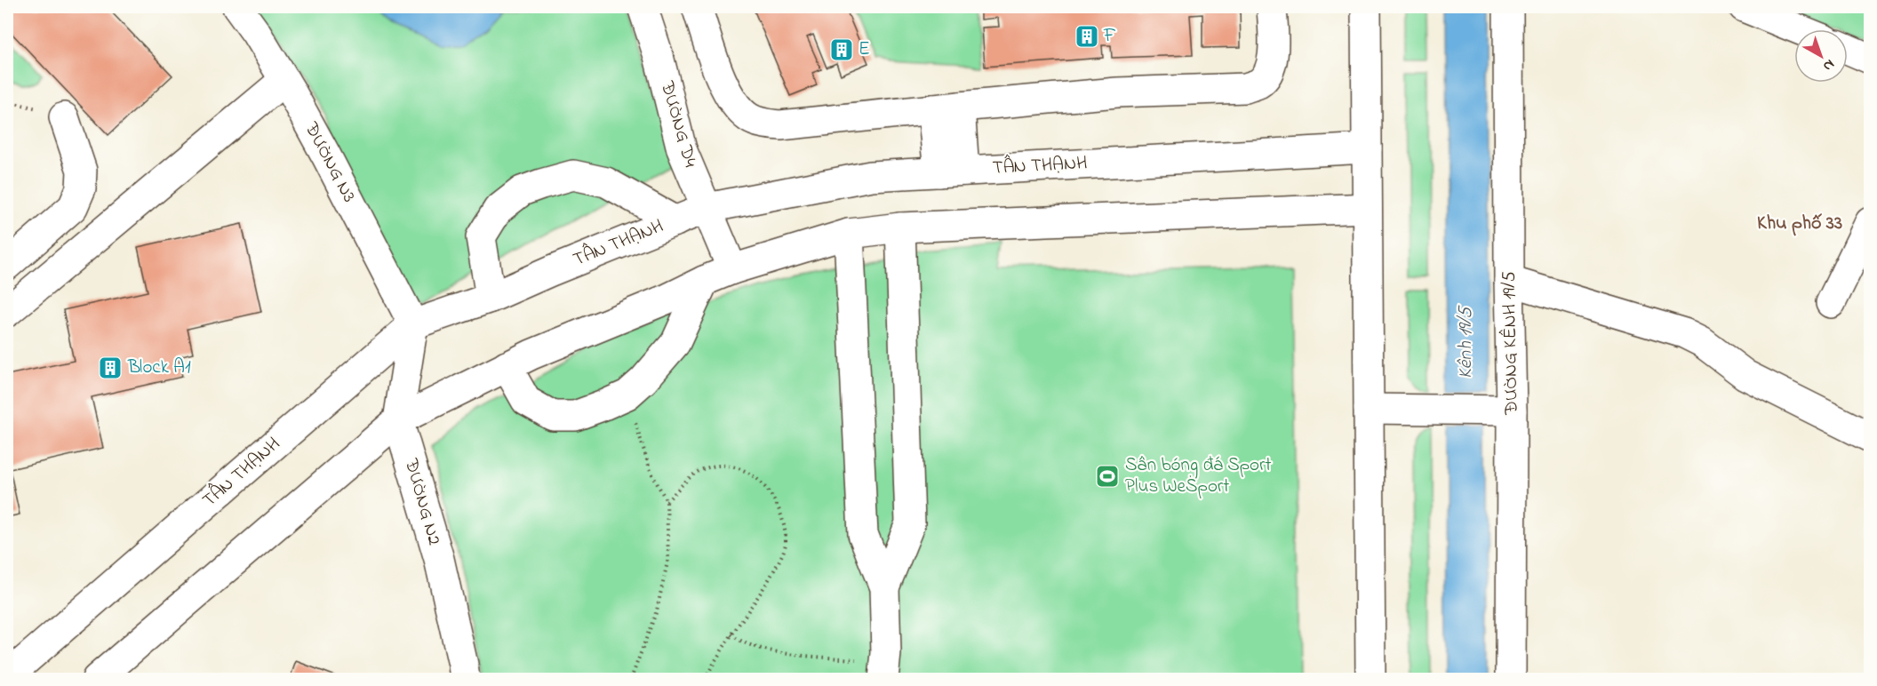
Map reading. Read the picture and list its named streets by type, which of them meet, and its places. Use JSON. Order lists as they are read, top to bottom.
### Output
{
  "streets": {
    "street": [
      "ĐƯỜNG D4",
      "ĐƯỜNG N3",
      "TÂN THẠNH",
      "ĐƯỜNG KÊNH 19/5",
      "ĐƯỜNG N2"
    ]
  },
  "crossings": [
    ["ĐƯỜNG D4", "TÂN THẠNH"],
    ["ĐƯỜNG N3", "TÂN THẠNH"],
    ["ĐƯỜNG N3", "ĐƯỜNG N2"],
    ["TÂN THẠNH", "ĐƯỜNG N2"]
  ],
  "districts": ["Khu phố 33"],
  "water": ["Kênh 19/5"],
  "places": {
    "building": ["F", "E", "Block A1"],
    "sports": ["Sân bóng đá Sport Plus WeSport"]
  },
  "north": "bottom right"
}
